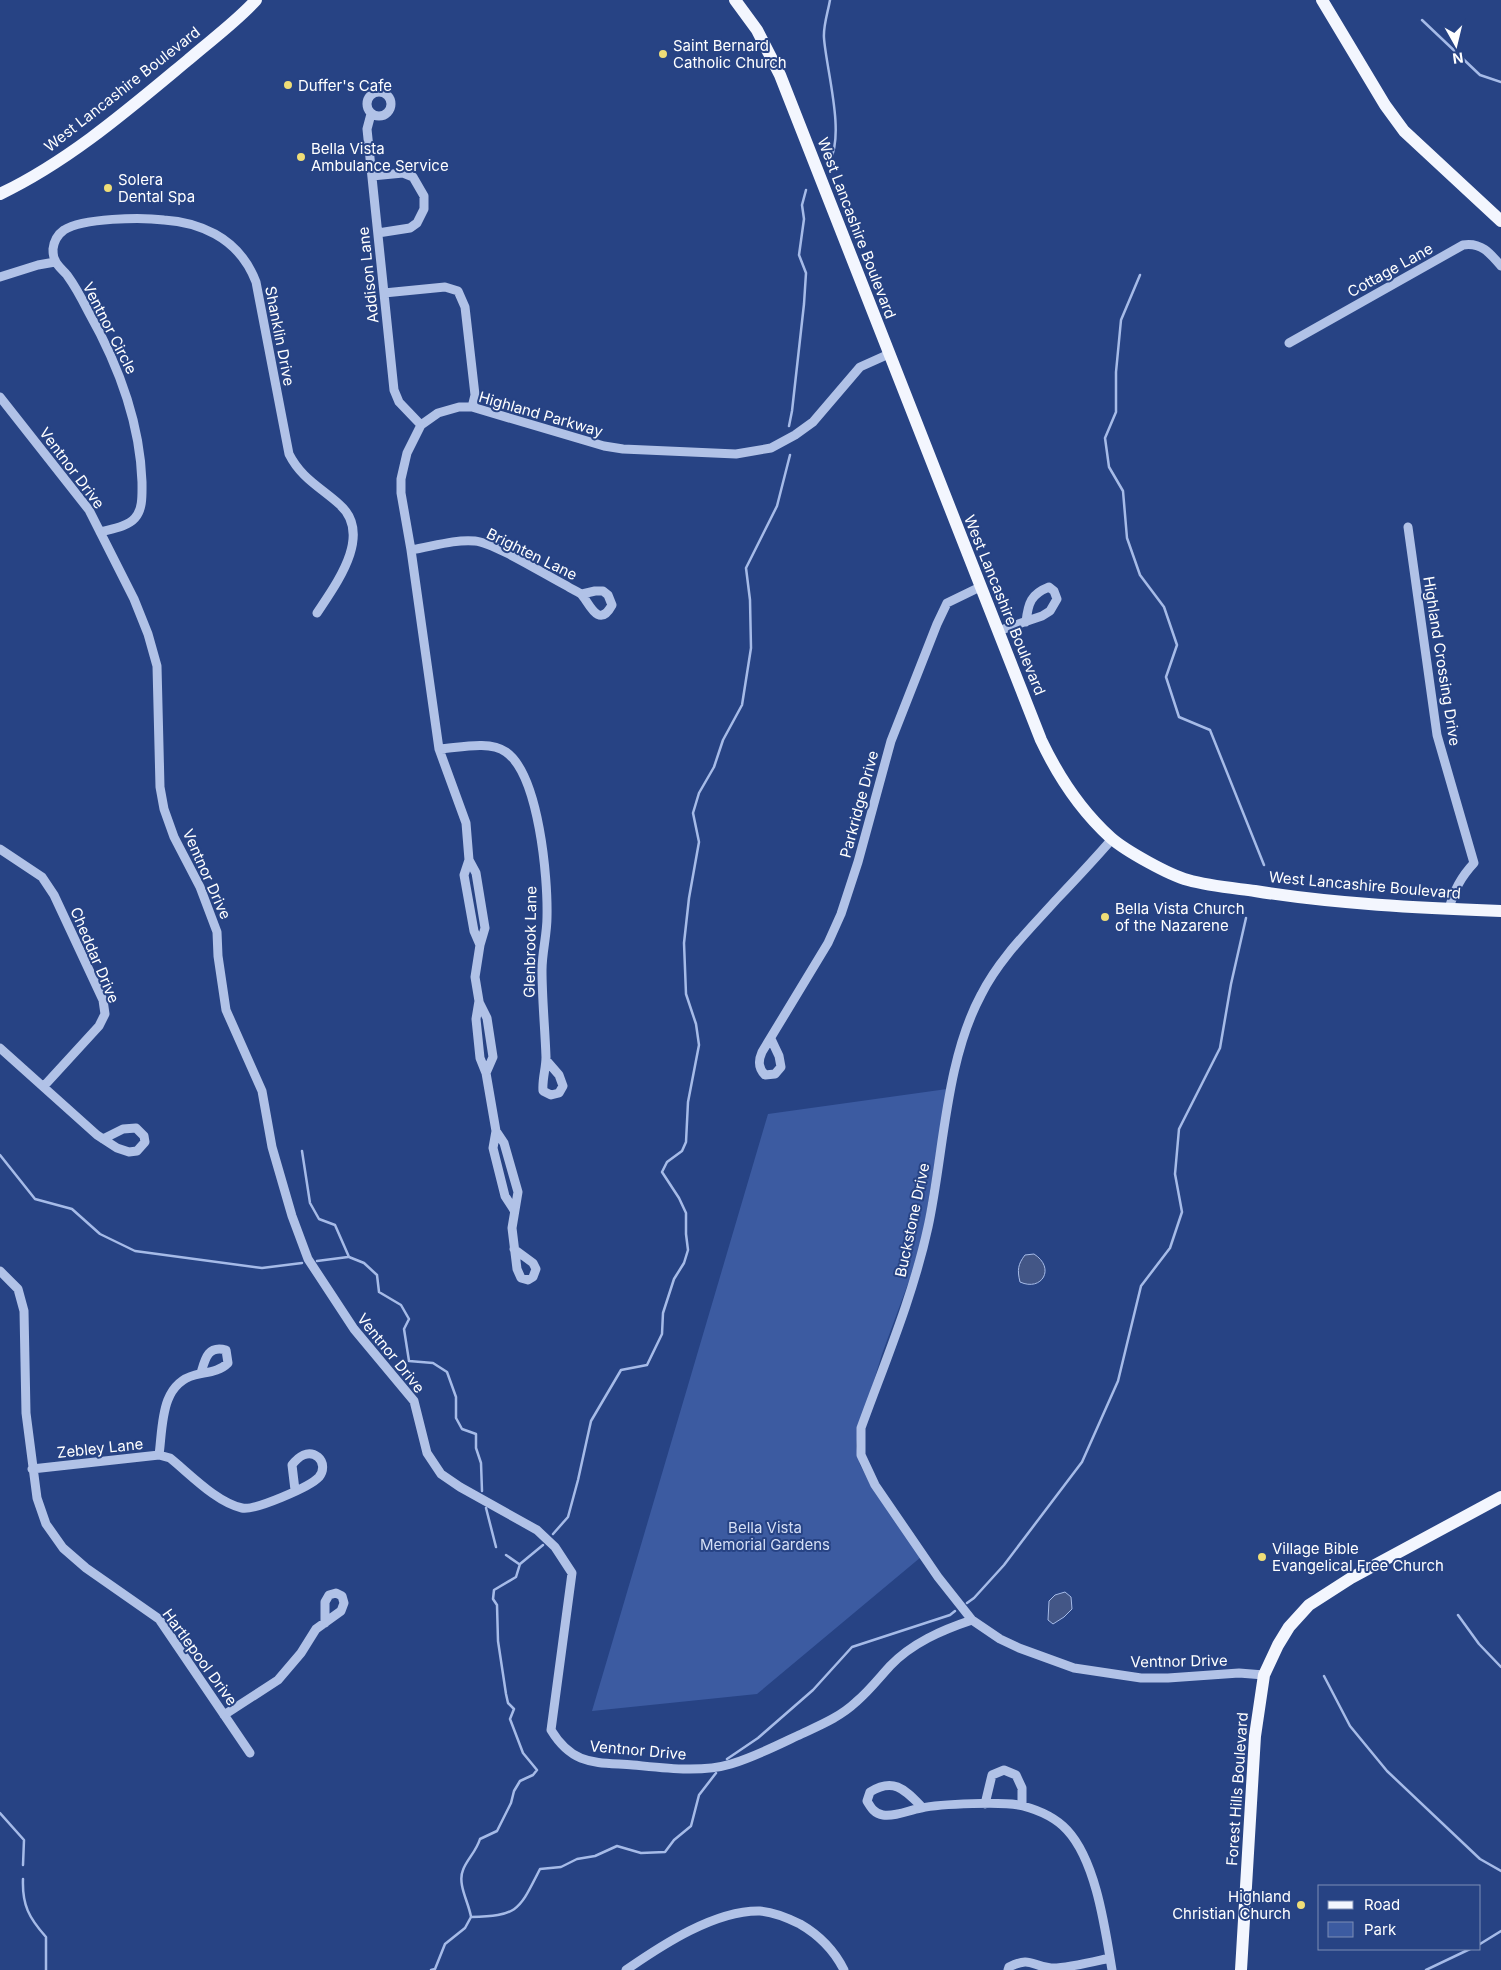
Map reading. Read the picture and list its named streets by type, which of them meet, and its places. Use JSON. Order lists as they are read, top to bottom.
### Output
{
  "streets": {
    "main road": ["West Lancashire Boulevard", "Forest Hills Boulevard"],
    "street": [
      "Cottage Lane",
      "Addison Lane",
      "Ventnor Circle",
      "Shanklin Drive",
      "Highland Parkway",
      "Ventnor Drive",
      "Brighten Lane",
      "Highland Crossing Drive",
      "Parkridge Drive",
      "Glenbrook Lane",
      "Cheddar Drive",
      "Buckstone Drive",
      "Zebley Lane",
      "Hartlepool Drive"
    ]
  },
  "crossings": [
    ["West Lancashire Boulevard", "Highland Parkway"],
    ["West Lancashire Boulevard", "Highland Crossing Drive"],
    ["West Lancashire Boulevard", "Parkridge Drive"],
    ["West Lancashire Boulevard", "Buckstone Drive"],
    ["Addison Lane", "Highland Parkway"],
    ["Ventnor Circle", "Shanklin Drive"],
    ["Ventnor Circle", "Ventnor Drive"],
    ["Highland Parkway", "Brighten Lane"],
    ["Highland Parkway", "Glenbrook Lane"],
    ["Ventnor Drive", "Buckstone Drive"],
    ["Ventnor Drive", "Forest Hills Boulevard"],
    ["Zebley Lane", "Hartlepool Drive"]
  ],
  "parks": ["Bella Vista Memorial Gardens"],
  "places": [
    "Saint Bernard Catholic Church",
    "Duffer's Cafe",
    "Bella Vista Ambulance Service",
    "Solera Dental Spa",
    "Bella Vista Church of the Nazarene",
    "Village Bible Evangelical Free Church",
    "Highland Christian Church"
  ],
  "legend": ["Road", "Park"],
  "north": "bottom"
}
